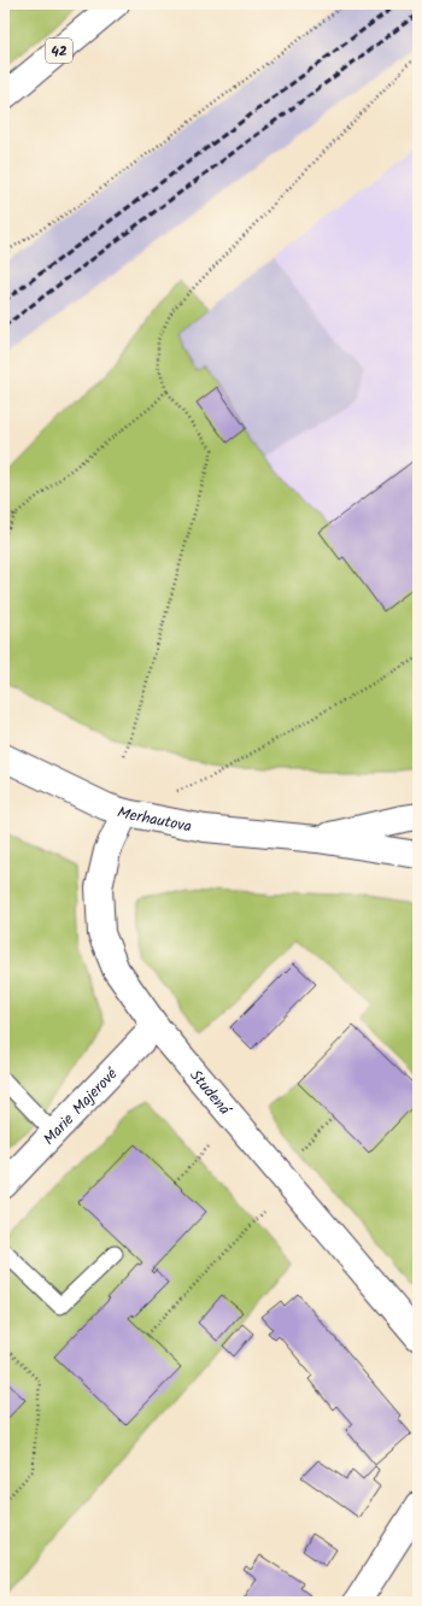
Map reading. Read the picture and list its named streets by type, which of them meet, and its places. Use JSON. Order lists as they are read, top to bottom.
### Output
{
  "streets": {
    "main road": [
      "42",
      "Merhautova",
      "Studená",
      "Marie Majerové"
    ]
  },
  "crossings": [
    ["Merhautova", "Studená"],
    ["Studená", "Marie Majerové"]
  ]
}
